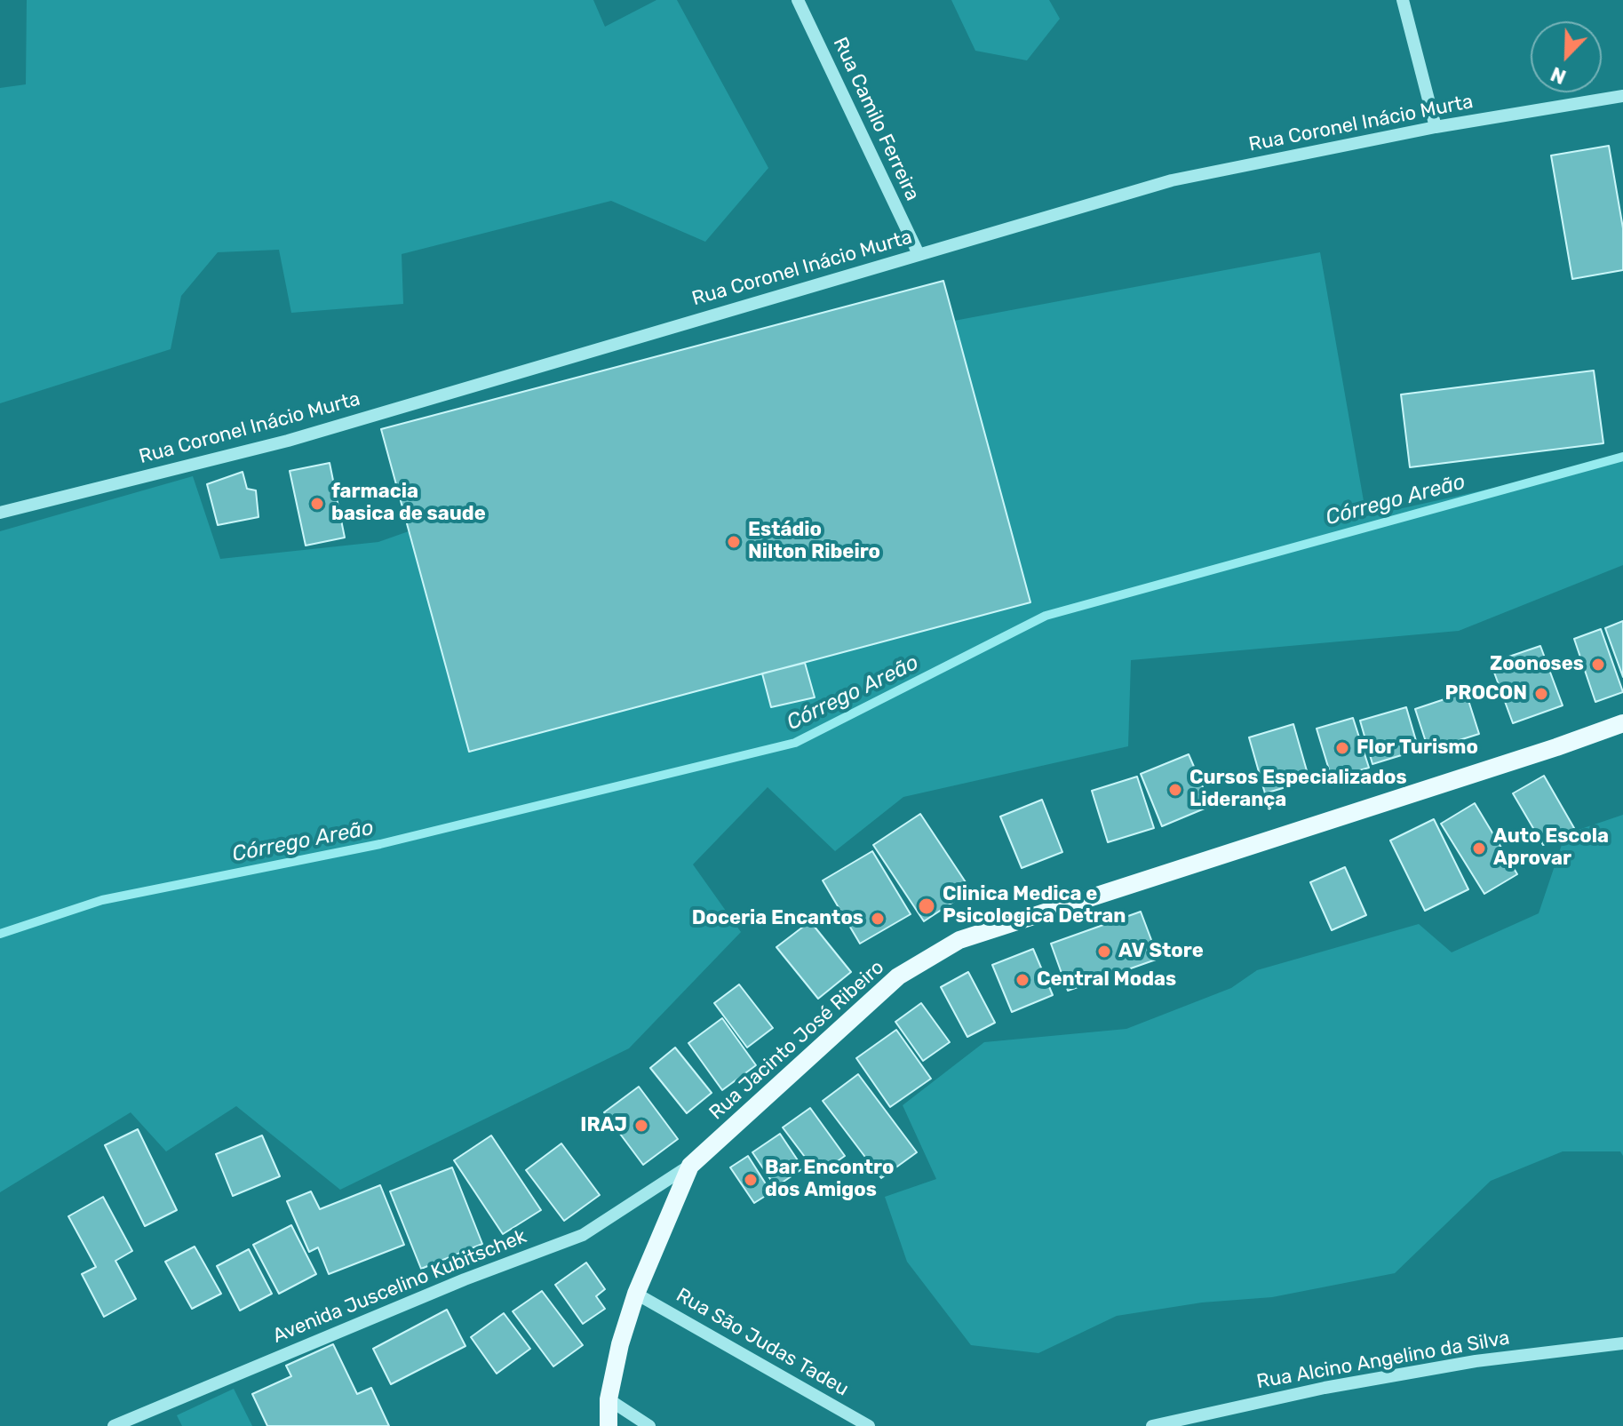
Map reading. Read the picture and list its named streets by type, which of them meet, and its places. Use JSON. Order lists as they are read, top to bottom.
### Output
{
  "streets": {
    "main road": ["Rua Jacinto José Ribeiro"],
    "street": [
      "Rua Camilo Ferreira",
      "Rua Coronel Inácio Murta",
      "Avenida Juscelino Kubitschek",
      "Rua São Judas Tadeu",
      "Rua Alcino Angelino da Silva"
    ]
  },
  "crossings": [
    ["Rua Camilo Ferreira", "Rua Coronel Inácio Murta"],
    ["Rua Jacinto José Ribeiro", "Avenida Juscelino Kubitschek"]
  ],
  "water": ["Córrego Areão"],
  "places": [
    "farmacia basica de saude",
    "Estádio Nilton Ribeiro",
    "Zoonoses",
    "PROCON",
    "Flor Turismo",
    "Cursos Especializados Liderança",
    "Auto Escola Aprovar",
    "Clinica Medica e Psicologica Detran",
    "Doceria Encantos",
    "AV Store",
    "Central Modas",
    "IRAJ",
    "Bar Encontro dos Amigos"
  ],
  "north": "bottom left"
}
